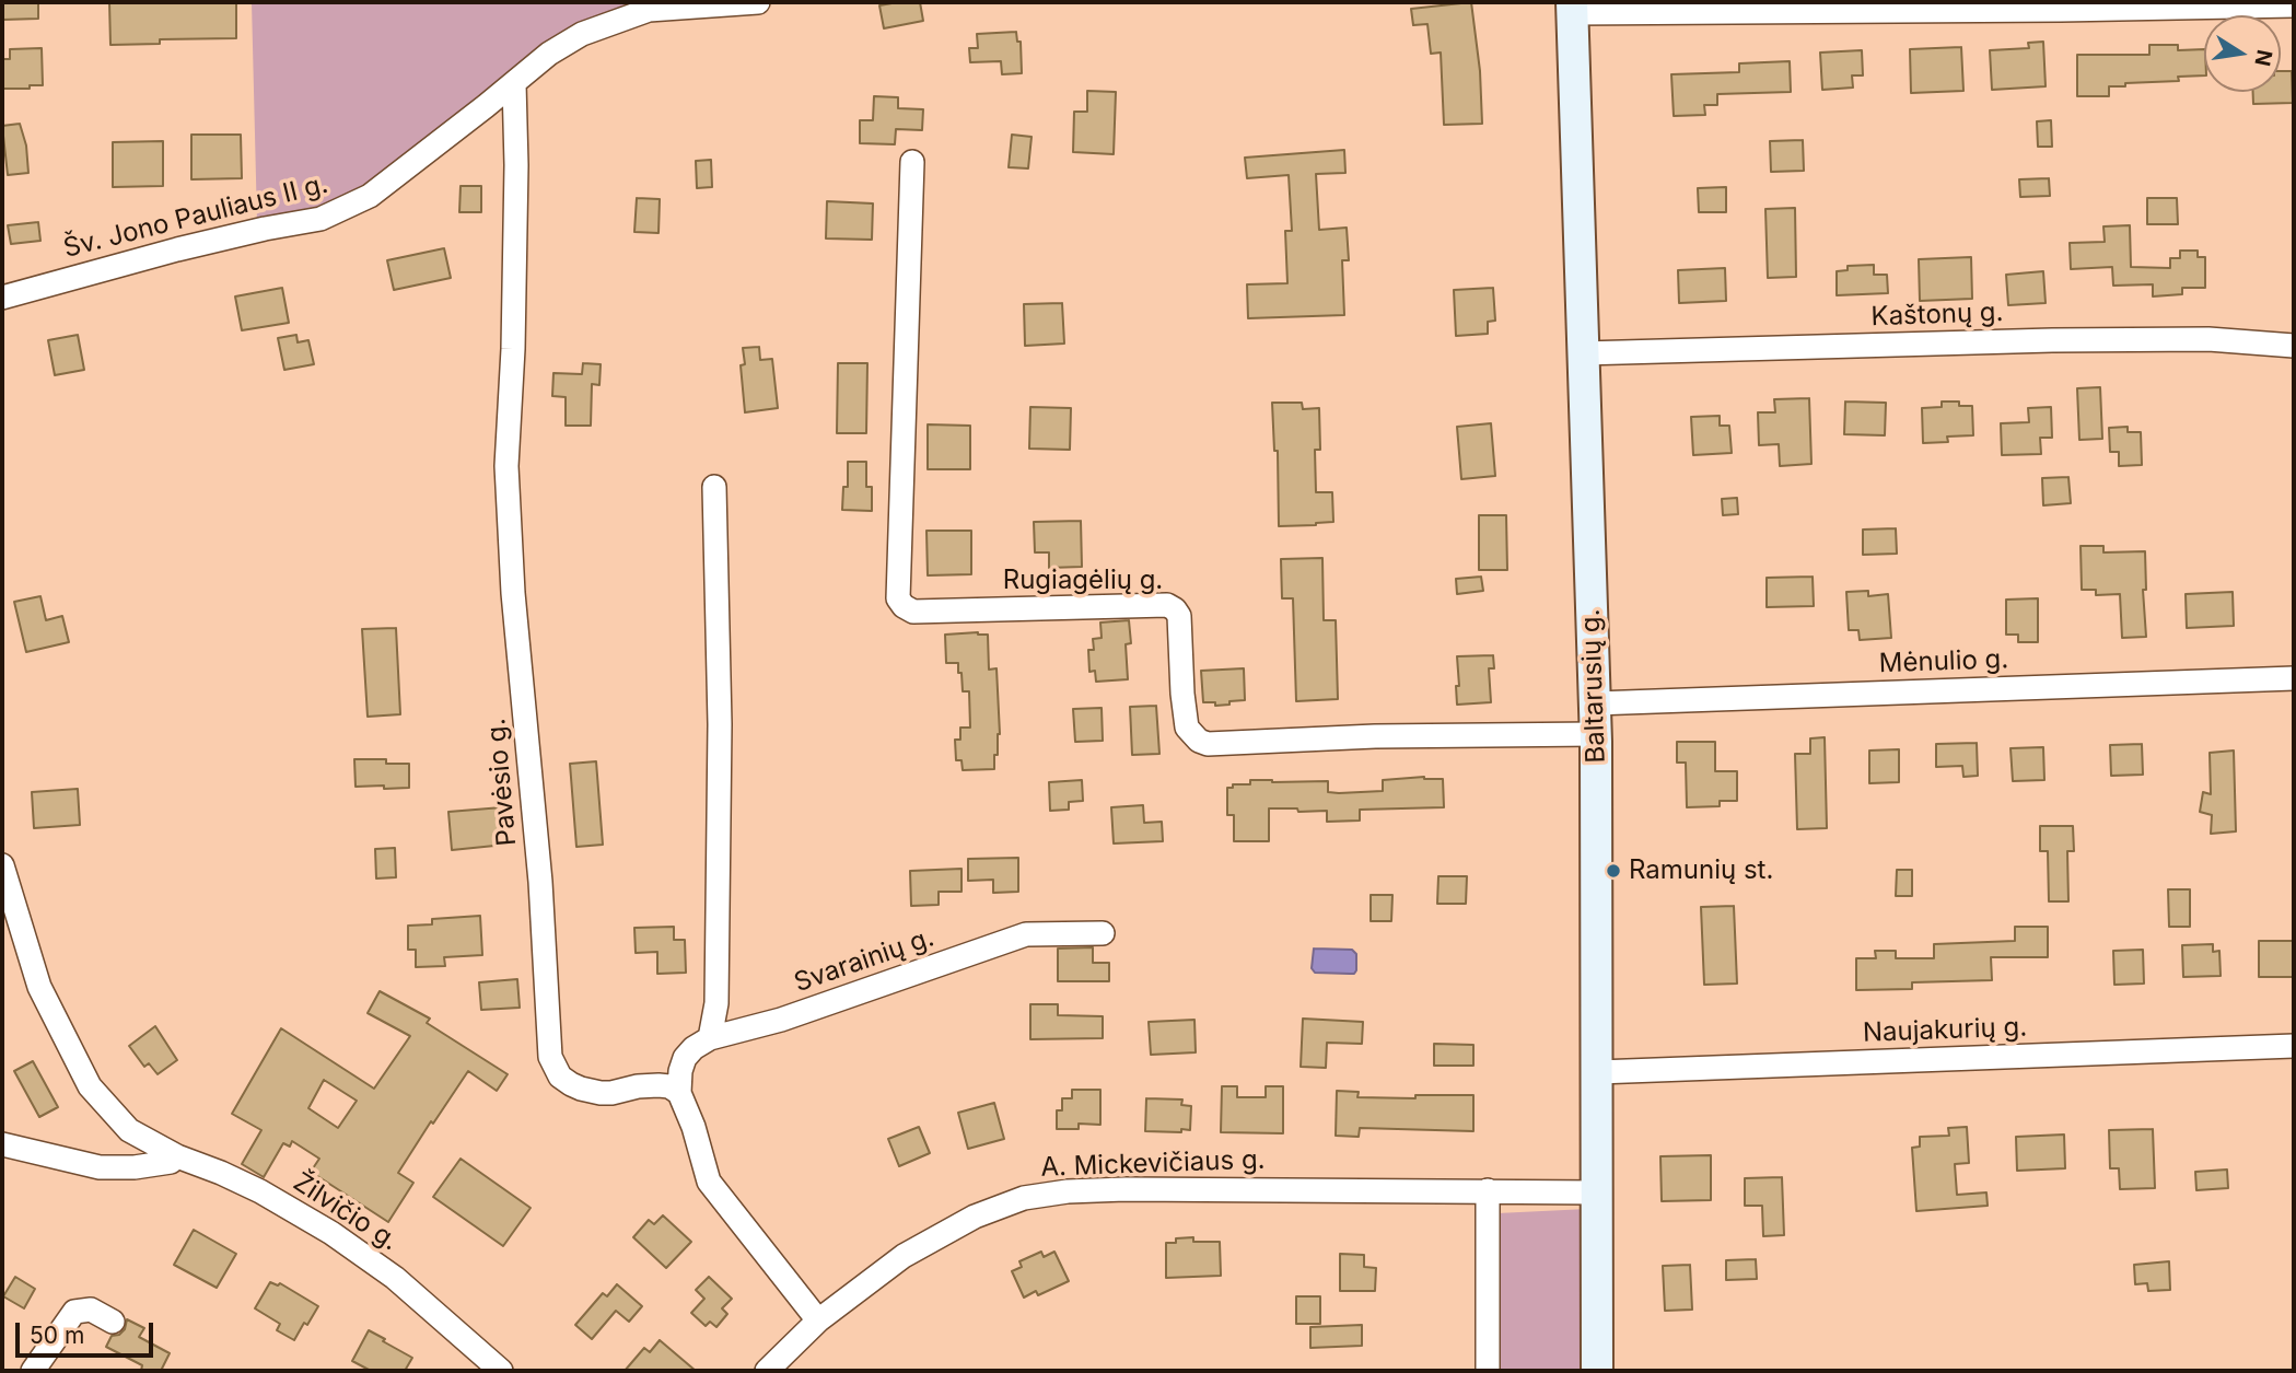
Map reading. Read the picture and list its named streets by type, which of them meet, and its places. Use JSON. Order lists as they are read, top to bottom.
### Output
{
  "streets": {
    "main road": ["Baltarusių g."],
    "street": [
      "Šv. Jono Pauliaus II g.",
      "Kaštonų g.",
      "Rugiagėlių g.",
      "Mėnulio g.",
      "Pavėsio g.",
      "Svarainių g.",
      "Naujakurių g.",
      "A. Mickevičiaus g.",
      "Žilvičio g."
    ]
  },
  "crossings": [
    ["Šv. Jono Pauliaus II g.", "Pavėsio g."],
    ["Kaštonų g.", "Baltarusių g."],
    ["Rugiagėlių g.", "Mėnulio g."],
    ["Rugiagėlių g.", "Baltarusių g."],
    ["Mėnulio g.", "Baltarusių g."],
    ["Baltarusių g.", "Naujakurių g."],
    ["Baltarusių g.", "A. Mickevičiaus g."],
    ["Pavėsio g.", "Svarainių g."]
  ],
  "places": ["Ramunių st."],
  "scale_bar": "50 m",
  "north": "right"
}
